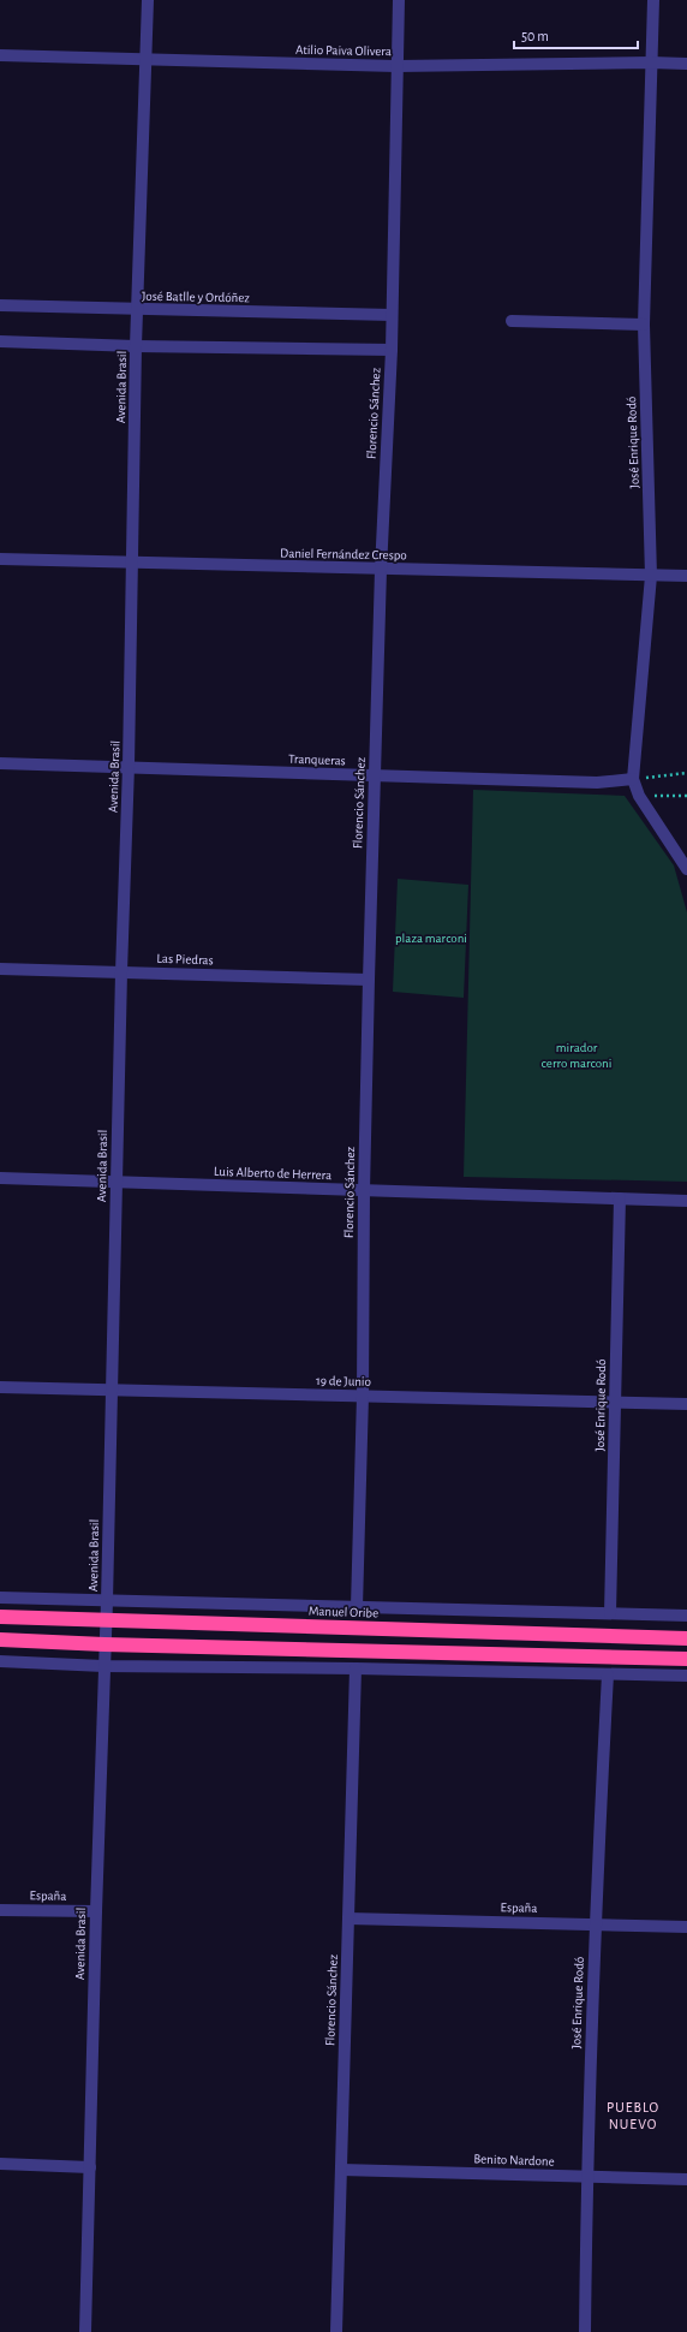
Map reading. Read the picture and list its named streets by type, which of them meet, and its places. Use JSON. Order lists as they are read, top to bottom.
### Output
{
  "streets": {
    "highway": ["Manuel Oribe"],
    "street": [
      "Atilio Paiva Olivera",
      "José Batlle y Ordóñez",
      "Avenida Brasil",
      "Florencio Sánchez",
      "José Enrique Rodó",
      "Daniel Fernández Crespo",
      "Tranqueras",
      "Las Piedras",
      "Luis Alberto de Herrera",
      "19 de Junio",
      "España",
      "Benito Nardone"
    ]
  },
  "crossings": [
    ["Atilio Paiva Olivera", "Avenida Brasil"],
    ["Atilio Paiva Olivera", "Florencio Sánchez"],
    ["Atilio Paiva Olivera", "José Enrique Rodó"],
    ["José Batlle y Ordóñez", "Avenida Brasil"],
    ["José Batlle y Ordóñez", "Florencio Sánchez"],
    ["Avenida Brasil", "Daniel Fernández Crespo"],
    ["Avenida Brasil", "Tranqueras"],
    ["Avenida Brasil", "Las Piedras"],
    ["Avenida Brasil", "Luis Alberto de Herrera"],
    ["Avenida Brasil", "19 de Junio"],
    ["Avenida Brasil", "Manuel Oribe"],
    ["Avenida Brasil", "España"],
    ["Florencio Sánchez", "Daniel Fernández Crespo"],
    ["Florencio Sánchez", "Tranqueras"],
    ["Florencio Sánchez", "Las Piedras"],
    ["Florencio Sánchez", "Luis Alberto de Herrera"],
    ["Florencio Sánchez", "19 de Junio"],
    ["Florencio Sánchez", "Manuel Oribe"],
    ["Florencio Sánchez", "España"],
    ["Florencio Sánchez", "Benito Nardone"],
    ["José Enrique Rodó", "Daniel Fernández Crespo"],
    ["José Enrique Rodó", "Tranqueras"],
    ["José Enrique Rodó", "Luis Alberto de Herrera"],
    ["José Enrique Rodó", "19 de Junio"],
    ["José Enrique Rodó", "Manuel Oribe"],
    ["José Enrique Rodó", "España"],
    ["José Enrique Rodó", "Benito Nardone"]
  ],
  "districts": ["PUEBLO NUEVO"],
  "parks": ["plaza marconi", "mirador cerro marconi"],
  "scale_bar": "50 m"
}
